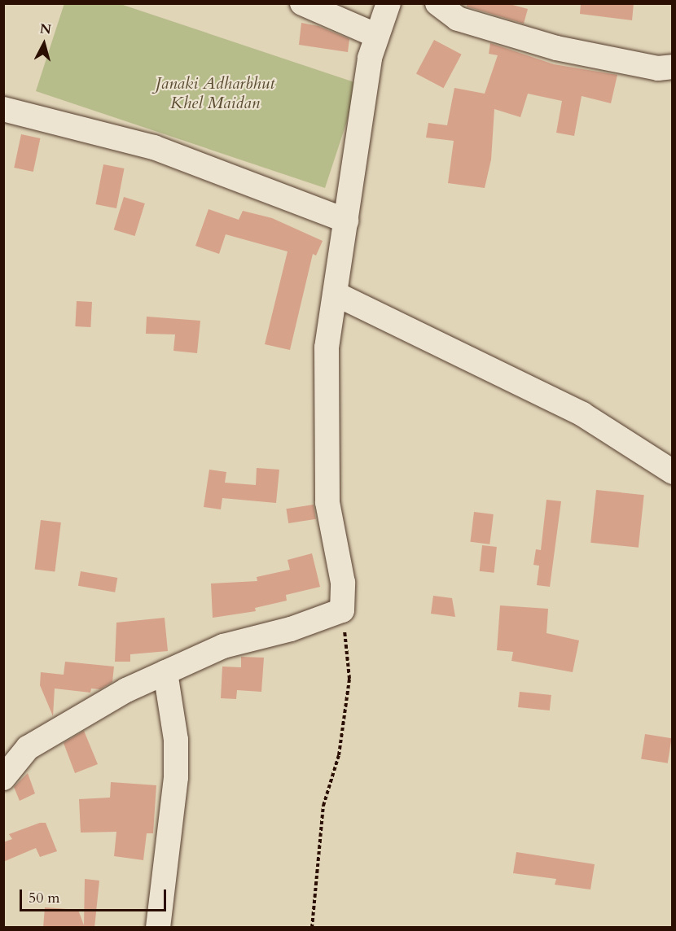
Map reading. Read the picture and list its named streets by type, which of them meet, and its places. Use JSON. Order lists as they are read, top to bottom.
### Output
{
  "parks": ["Janaki Adharbhut Khel Maidan"],
  "scale_bar": "50 m",
  "north": "top"
}
